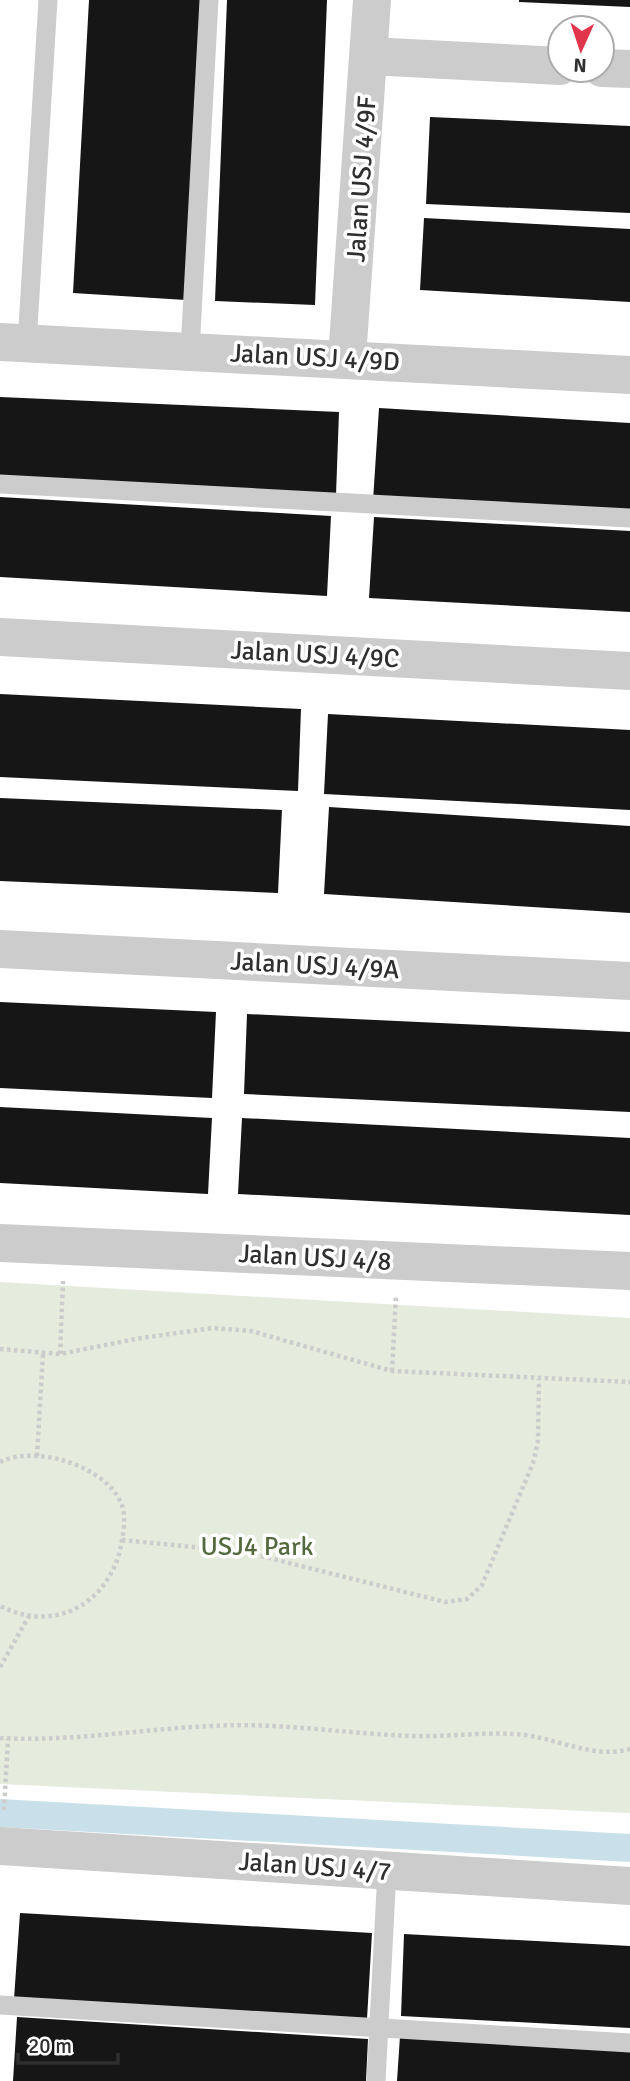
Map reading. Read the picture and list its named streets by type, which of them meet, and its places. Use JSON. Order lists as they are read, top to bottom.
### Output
{
  "streets": {
    "street": [
      "Jalan USJ 4/9F",
      "Jalan USJ 4/9D",
      "Jalan USJ 4/9C",
      "Jalan USJ 4/9A",
      "Jalan USJ 4/8",
      "Jalan USJ 4/7"
    ]
  },
  "crossings": [
    ["Jalan USJ 4/9F", "Jalan USJ 4/9D"]
  ],
  "parks": ["USJ4 Park"],
  "scale_bar": "20 m",
  "north": "bottom"
}
